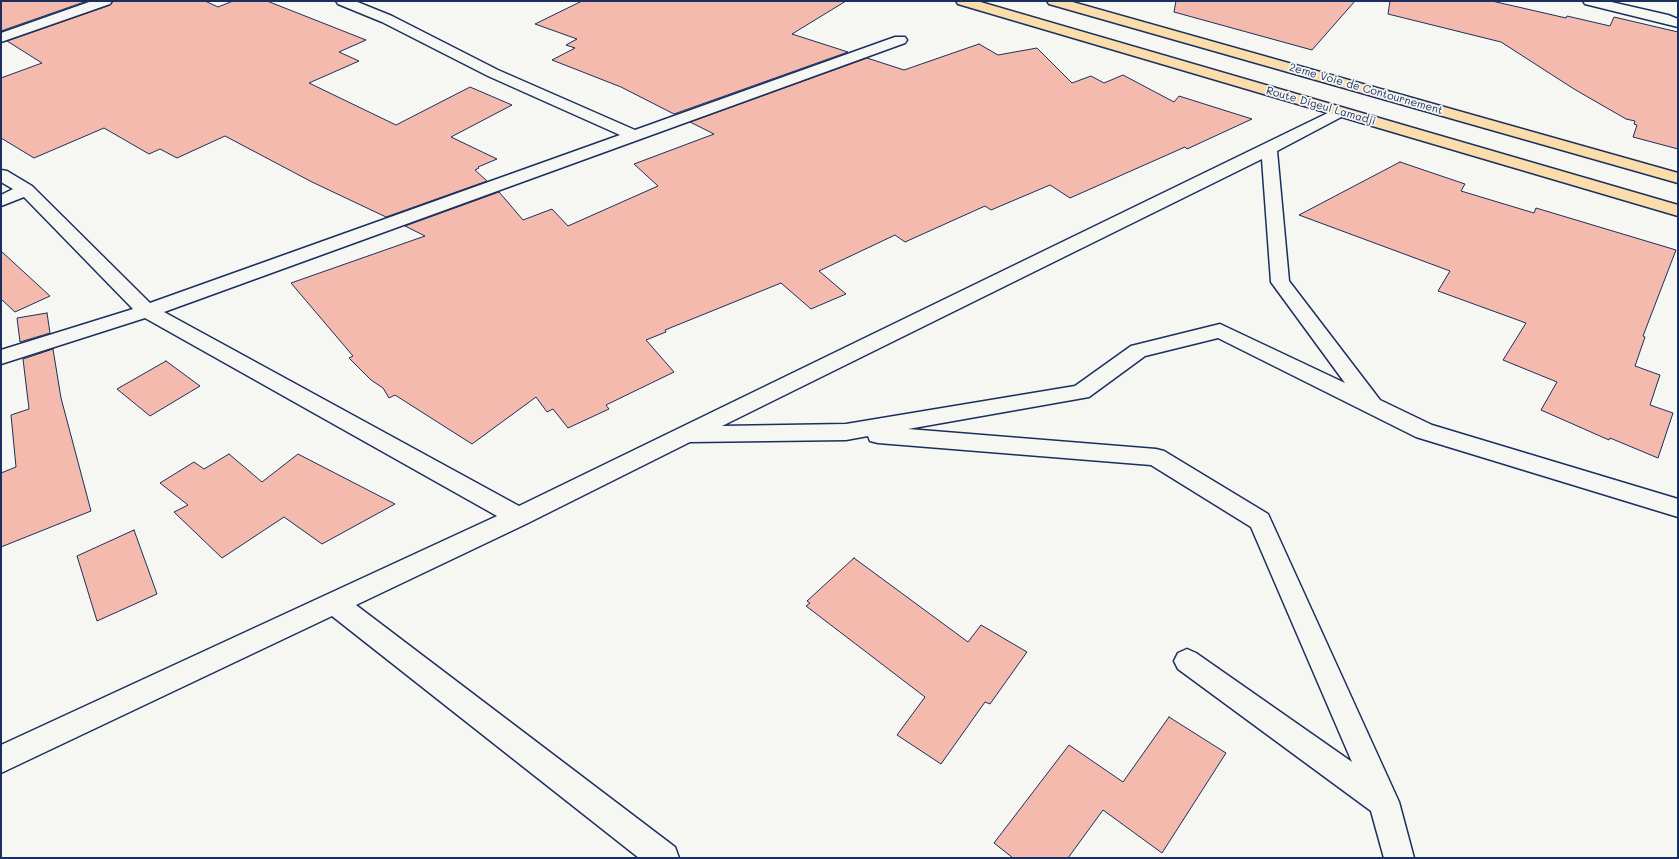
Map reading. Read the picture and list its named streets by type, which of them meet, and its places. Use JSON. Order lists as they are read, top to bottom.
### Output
{
  "streets": {
    "main road": ["2eme Voie de Contournement", "Route Digeul Lamadji"]
  }
}
